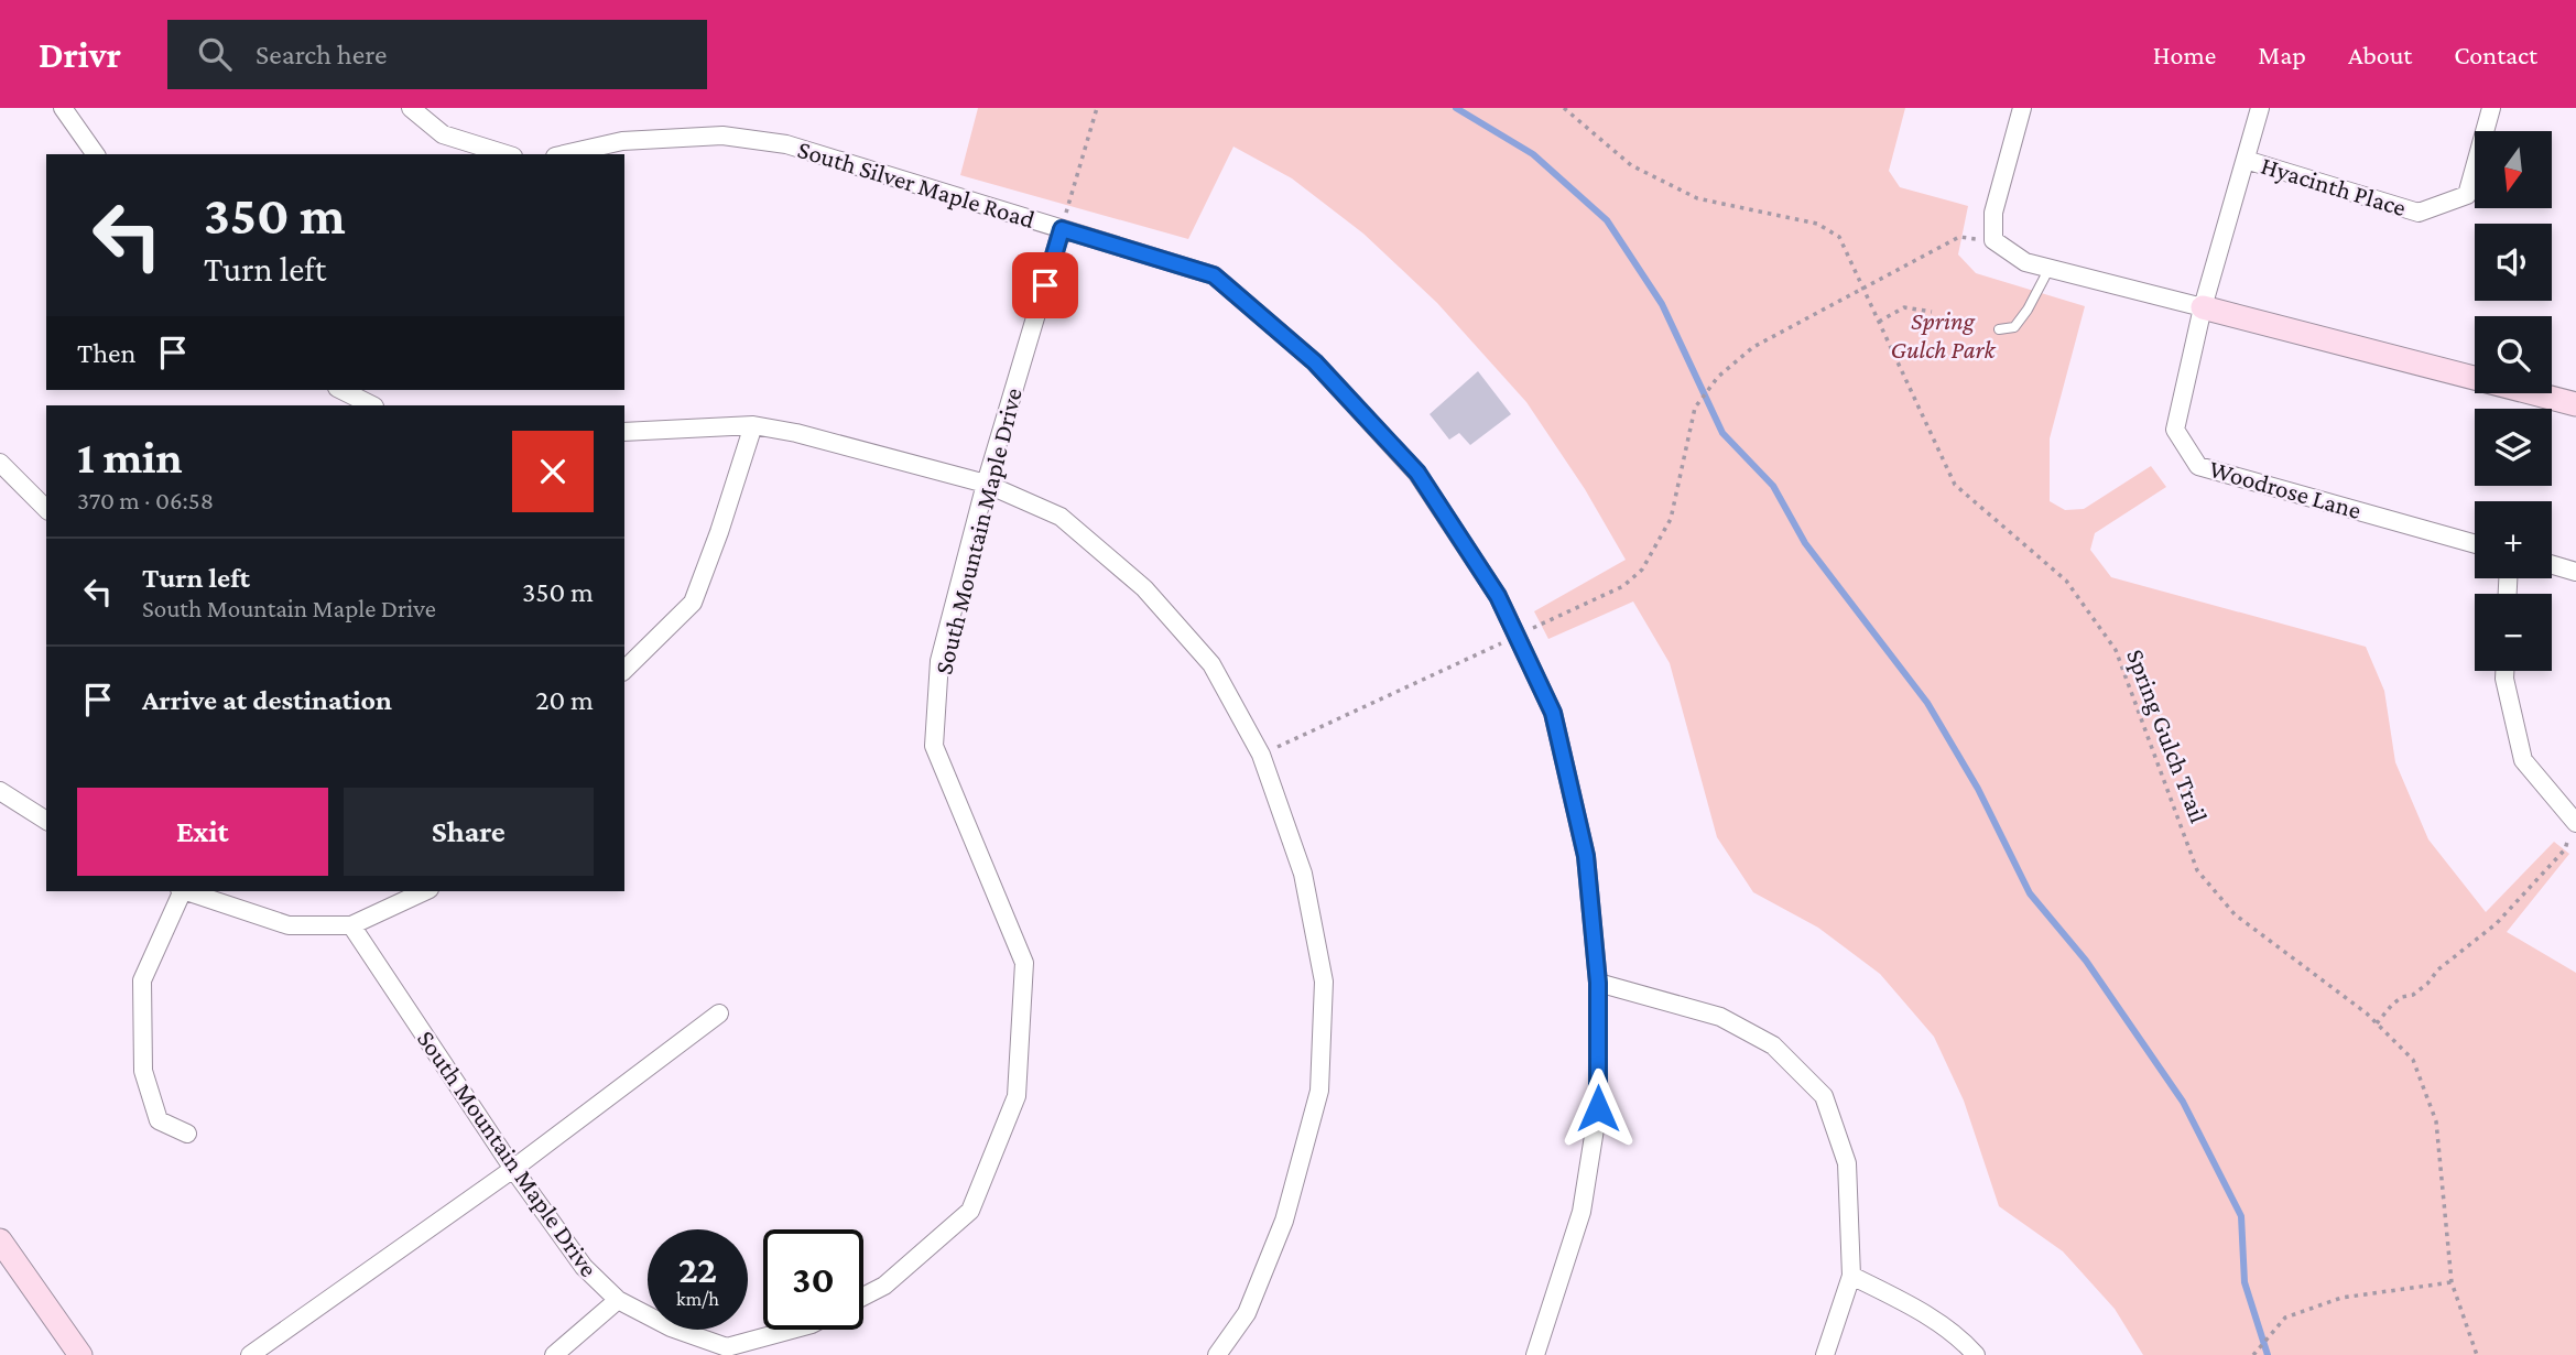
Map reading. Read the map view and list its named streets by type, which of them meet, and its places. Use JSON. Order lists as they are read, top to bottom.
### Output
{
  "streets": {
    "street": [
      "South Silver Maple Road",
      "Hyacinth Place",
      "Woodrose Lane",
      "South Mountain Maple Drive"
    ],
    "path": ["Spring Gulch Trail"]
  },
  "crossings": [
    ["South Silver Maple Road", "South Mountain Maple Drive"],
    ["Hyacinth Place", "Woodrose Lane"]
  ],
  "parks": ["Spring Gulch Park"],
  "north": "bottom",
  "page": {
    "header": "Drivr",
    "search": "Search here",
    "nav": [
      "Home",
      "Map",
      "About",
      "Contact"
    ],
    "map_buttons": ["+", "−"],
    "turn": ["350 m", "Turn left"],
    "then": "Then",
    "heading": ["1 min", "370 m · 06:58"],
    "list": [
      {
        "name": "Turn left",
        "note": "South Mountain Maple Drive",
        "value": "350 m"
      },
      {
        "name": "Arrive at destination",
        "value": "20 m"
      }
    ],
    "buttons": ["Exit", "Share"],
    "speed": "22 km/h",
    "limit": "30"
  }
}
